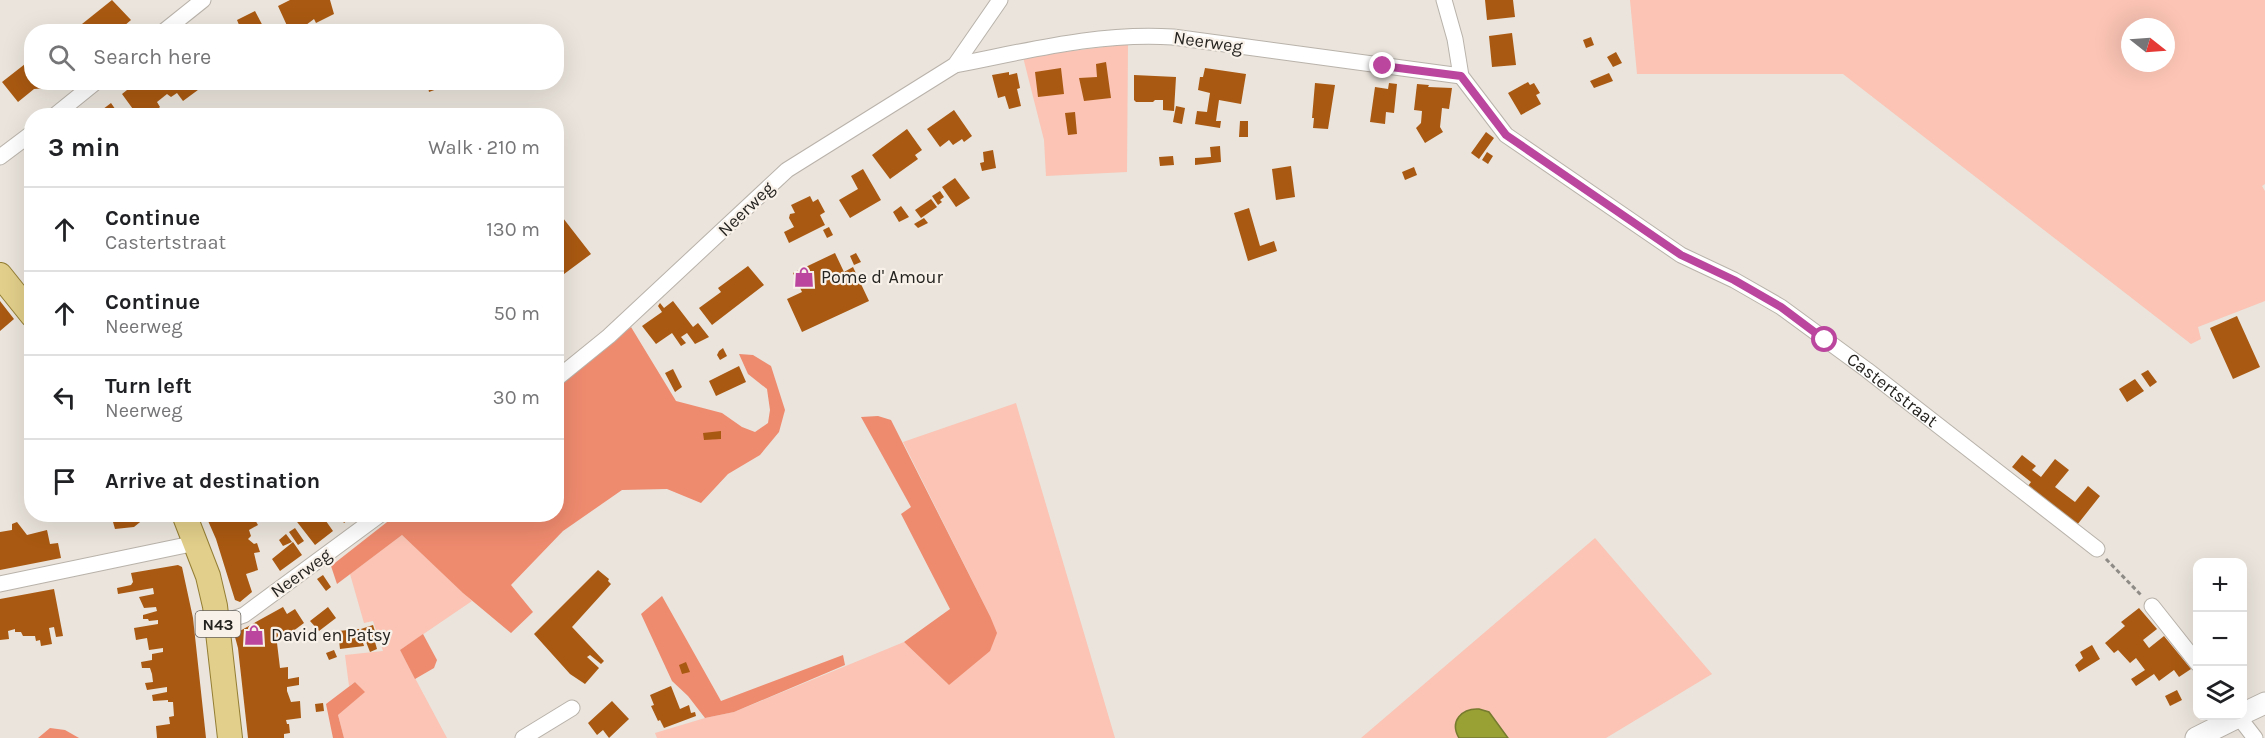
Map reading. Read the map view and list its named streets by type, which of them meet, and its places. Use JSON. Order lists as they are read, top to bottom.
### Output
{
  "streets": {
    "main road": ["N43"],
    "street": ["Neerweg", "Castertstraat"]
  },
  "crossings": [
    ["Neerweg", "Castertstraat"],
    ["Neerweg", "N43"]
  ],
  "places": {
    "shop": ["Pome d' Amour", "David en Patsy"]
  },
  "north": "right",
  "page": {
    "search": "Search here",
    "heading": ["3 min", "Walk · 210 m"],
    "list": [
      ["Continue", "Castertstraat", "130 m"],
      ["Continue", "Neerweg", "50 m"],
      ["Turn left", "Neerweg", "30 m"],
      "Arrive at destination"
    ],
    "map_buttons": ["+", "−"]
  }
}
